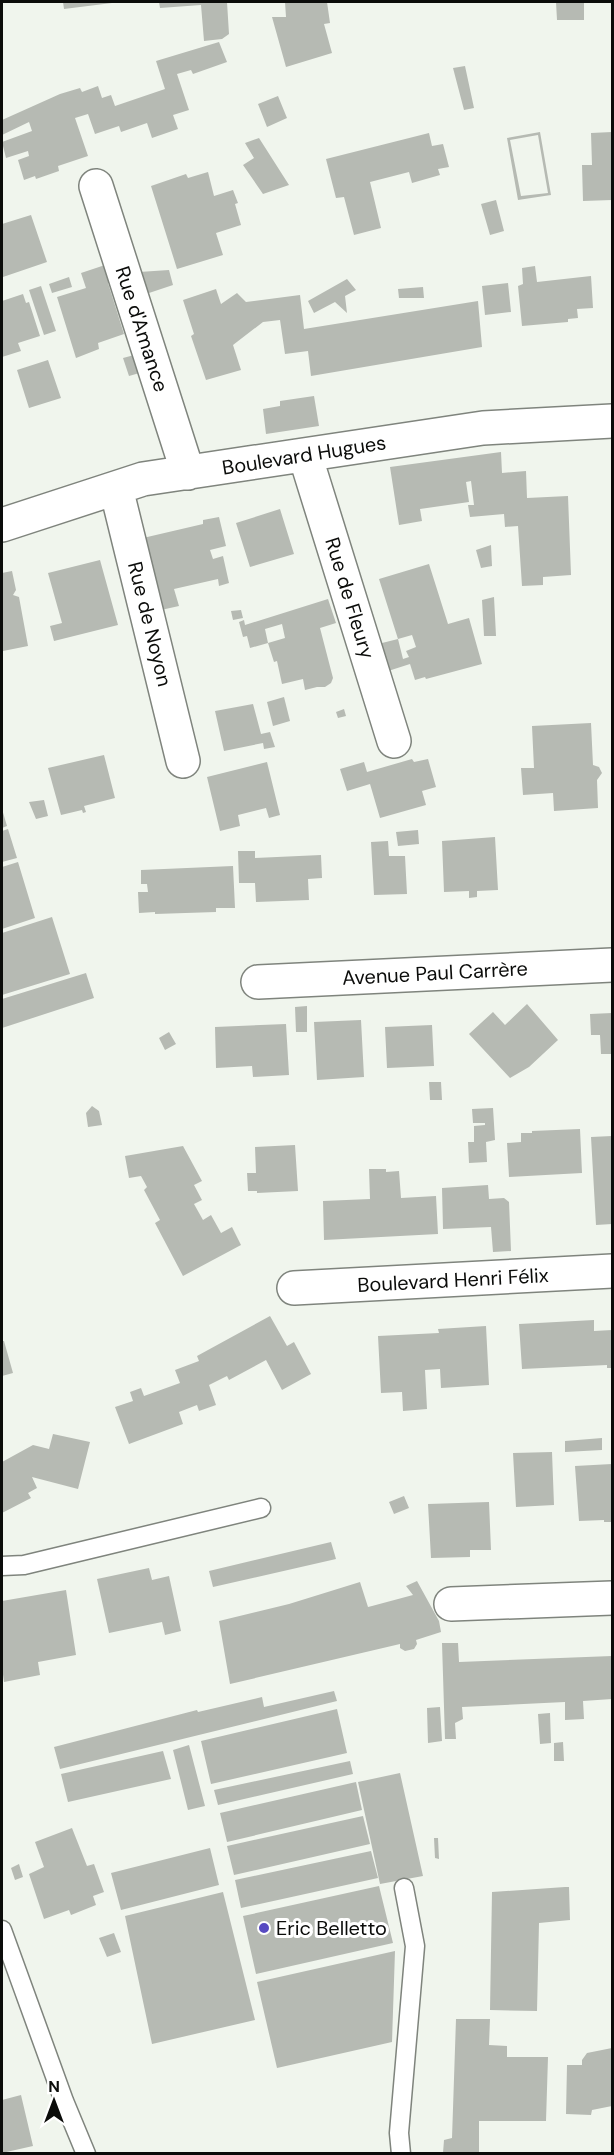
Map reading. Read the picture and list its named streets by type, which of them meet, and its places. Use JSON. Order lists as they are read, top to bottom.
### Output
{
  "streets": {
    "street": [
      "Rue d'Amance",
      "Boulevard Hugues",
      "Rue de Fleury",
      "Rue de Noyon",
      "Avenue Paul Carrère",
      "Boulevard Henri Félix"
    ]
  },
  "crossings": [
    ["Rue d'Amance", "Boulevard Hugues"],
    ["Boulevard Hugues", "Rue de Fleury"],
    ["Boulevard Hugues", "Rue de Noyon"]
  ],
  "places": ["Eric Belletto"],
  "north": "top"
}
